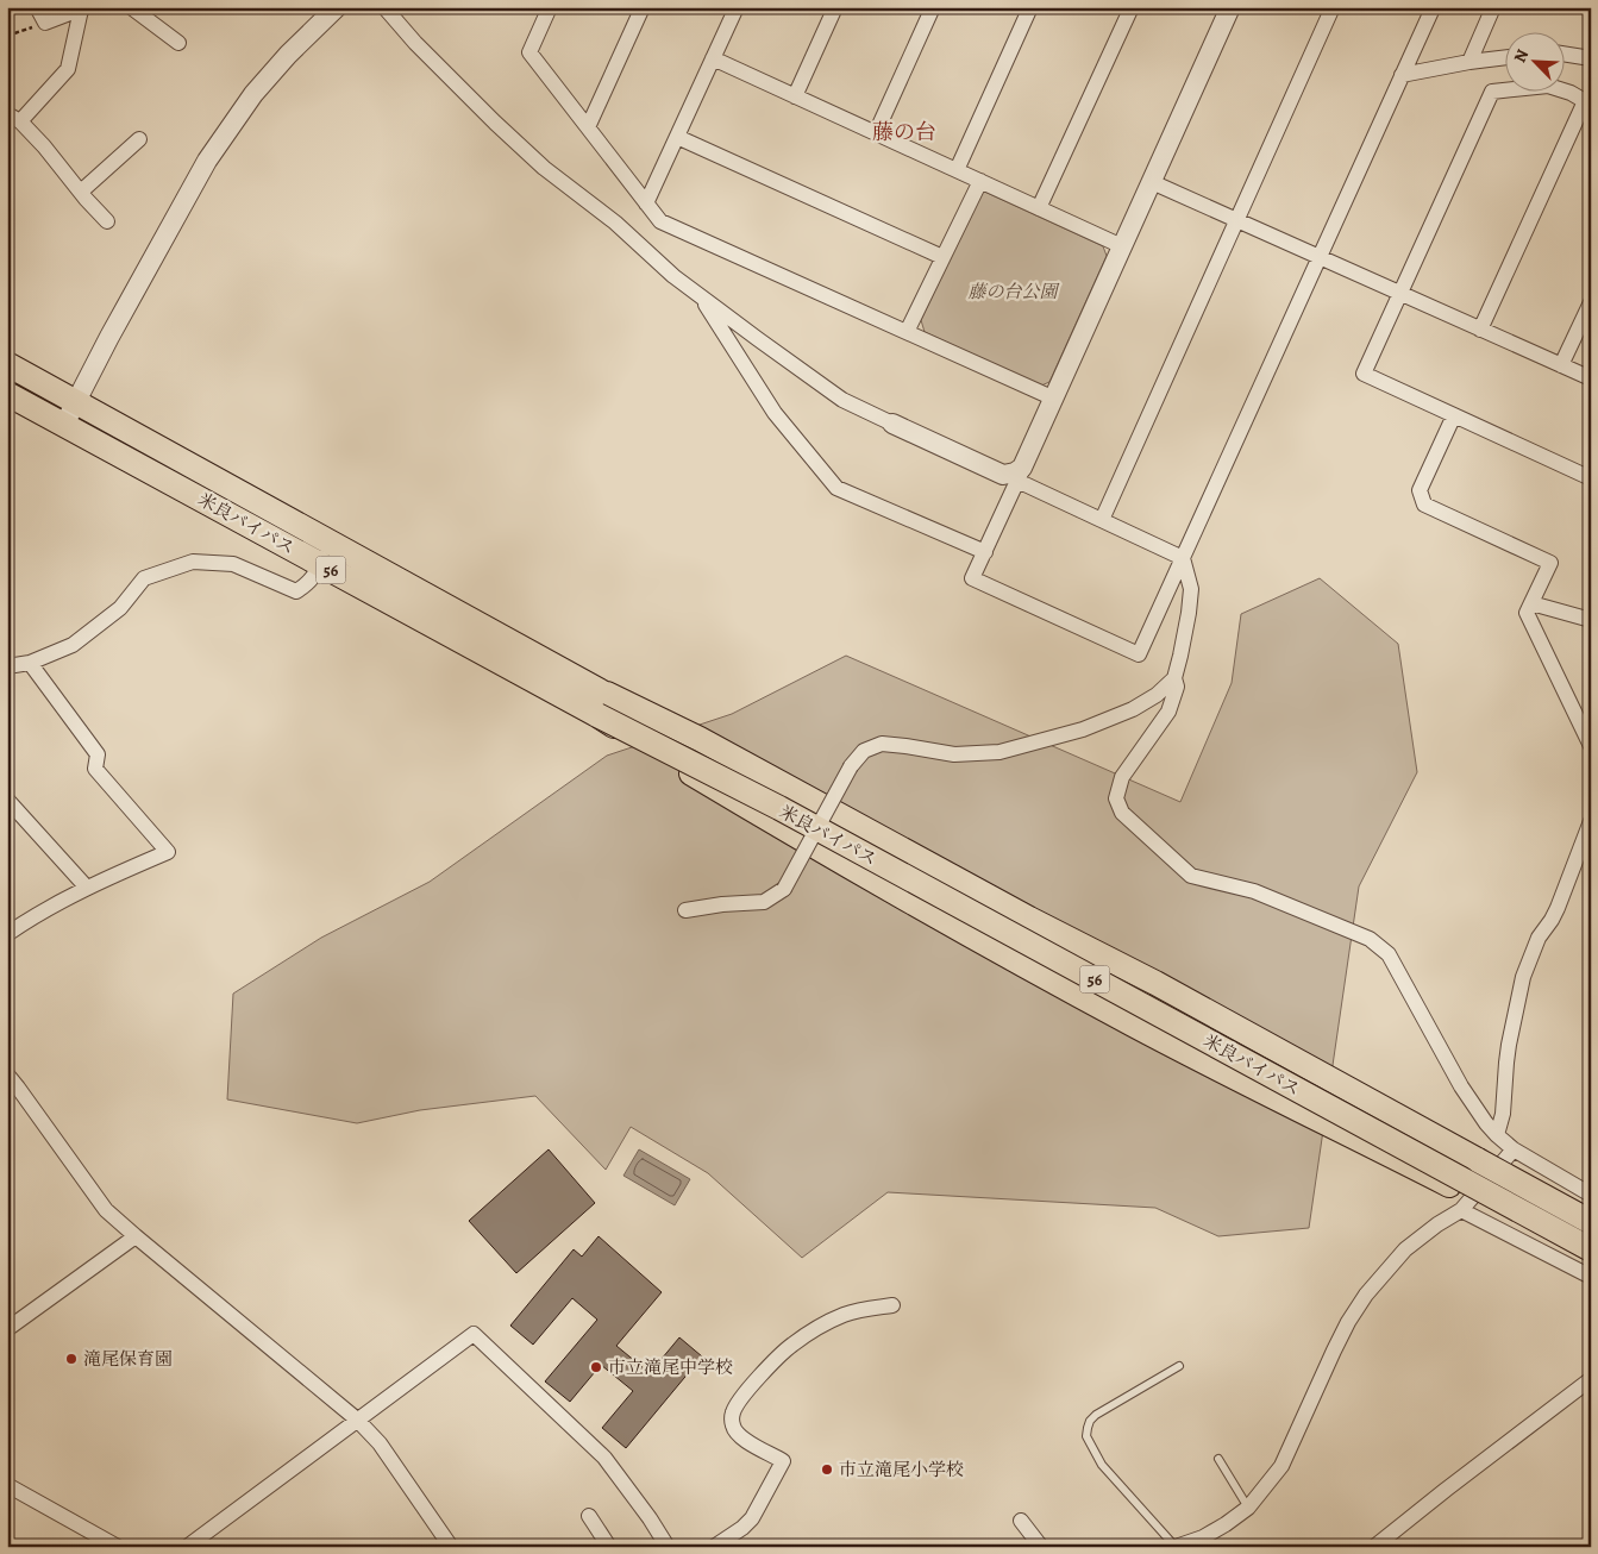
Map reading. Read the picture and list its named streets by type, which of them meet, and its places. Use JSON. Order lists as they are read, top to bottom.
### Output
{
  "streets": {
    "main road": ["米良バイパス", "56"]
  },
  "crossings": [
    ["米良バイパス", "56"]
  ],
  "districts": ["藤の台"],
  "parks": ["藤の台公園"],
  "places": ["滝尾保育園", "市立滝尾中学校", "市立滝尾小学校"],
  "north": "top left"
}
